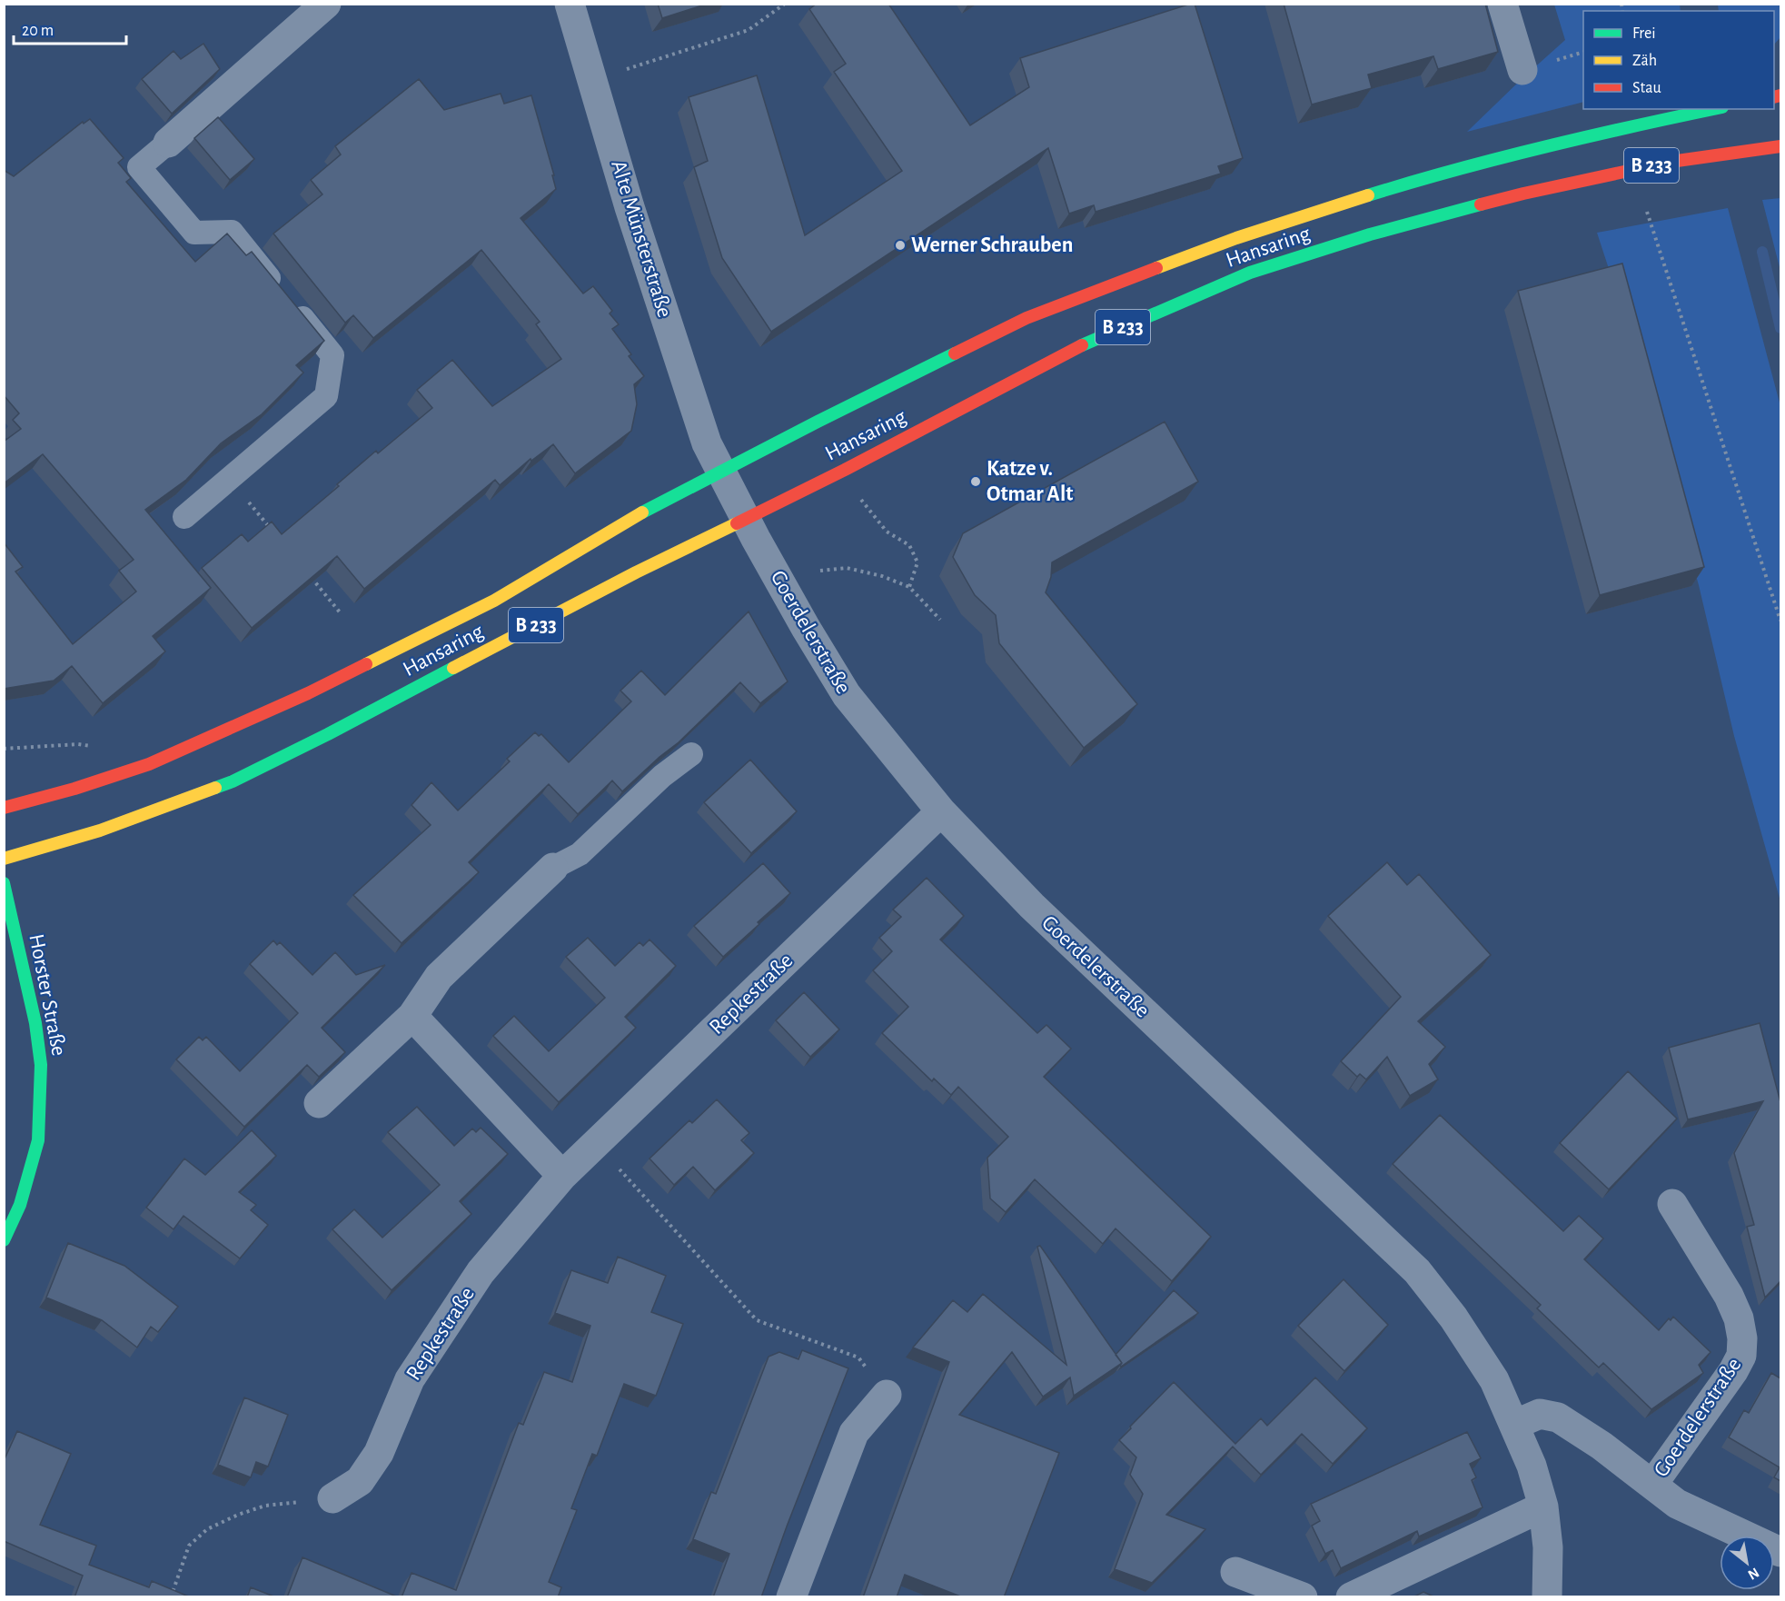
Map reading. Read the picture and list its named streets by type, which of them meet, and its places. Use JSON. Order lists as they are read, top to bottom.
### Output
{
  "streets": {
    "main road": ["B 233", "Hansaring", "Horster Straße"],
    "street": ["Alte Münsterstraße", "Goerdelerstraße", "Repkestraße"]
  },
  "crossings": [
    ["Alte Münsterstraße", "Hansaring"],
    ["Alte Münsterstraße", "Goerdelerstraße"],
    ["Hansaring", "Goerdelerstraße"],
    ["Goerdelerstraße", "Repkestraße"]
  ],
  "places": ["Werner Schrauben", "Katze v. Otmar Alt"],
  "legend": ["Frei", "Zäh", "Stau"],
  "scale_bar": "20 m",
  "north": "bottom right"
}
